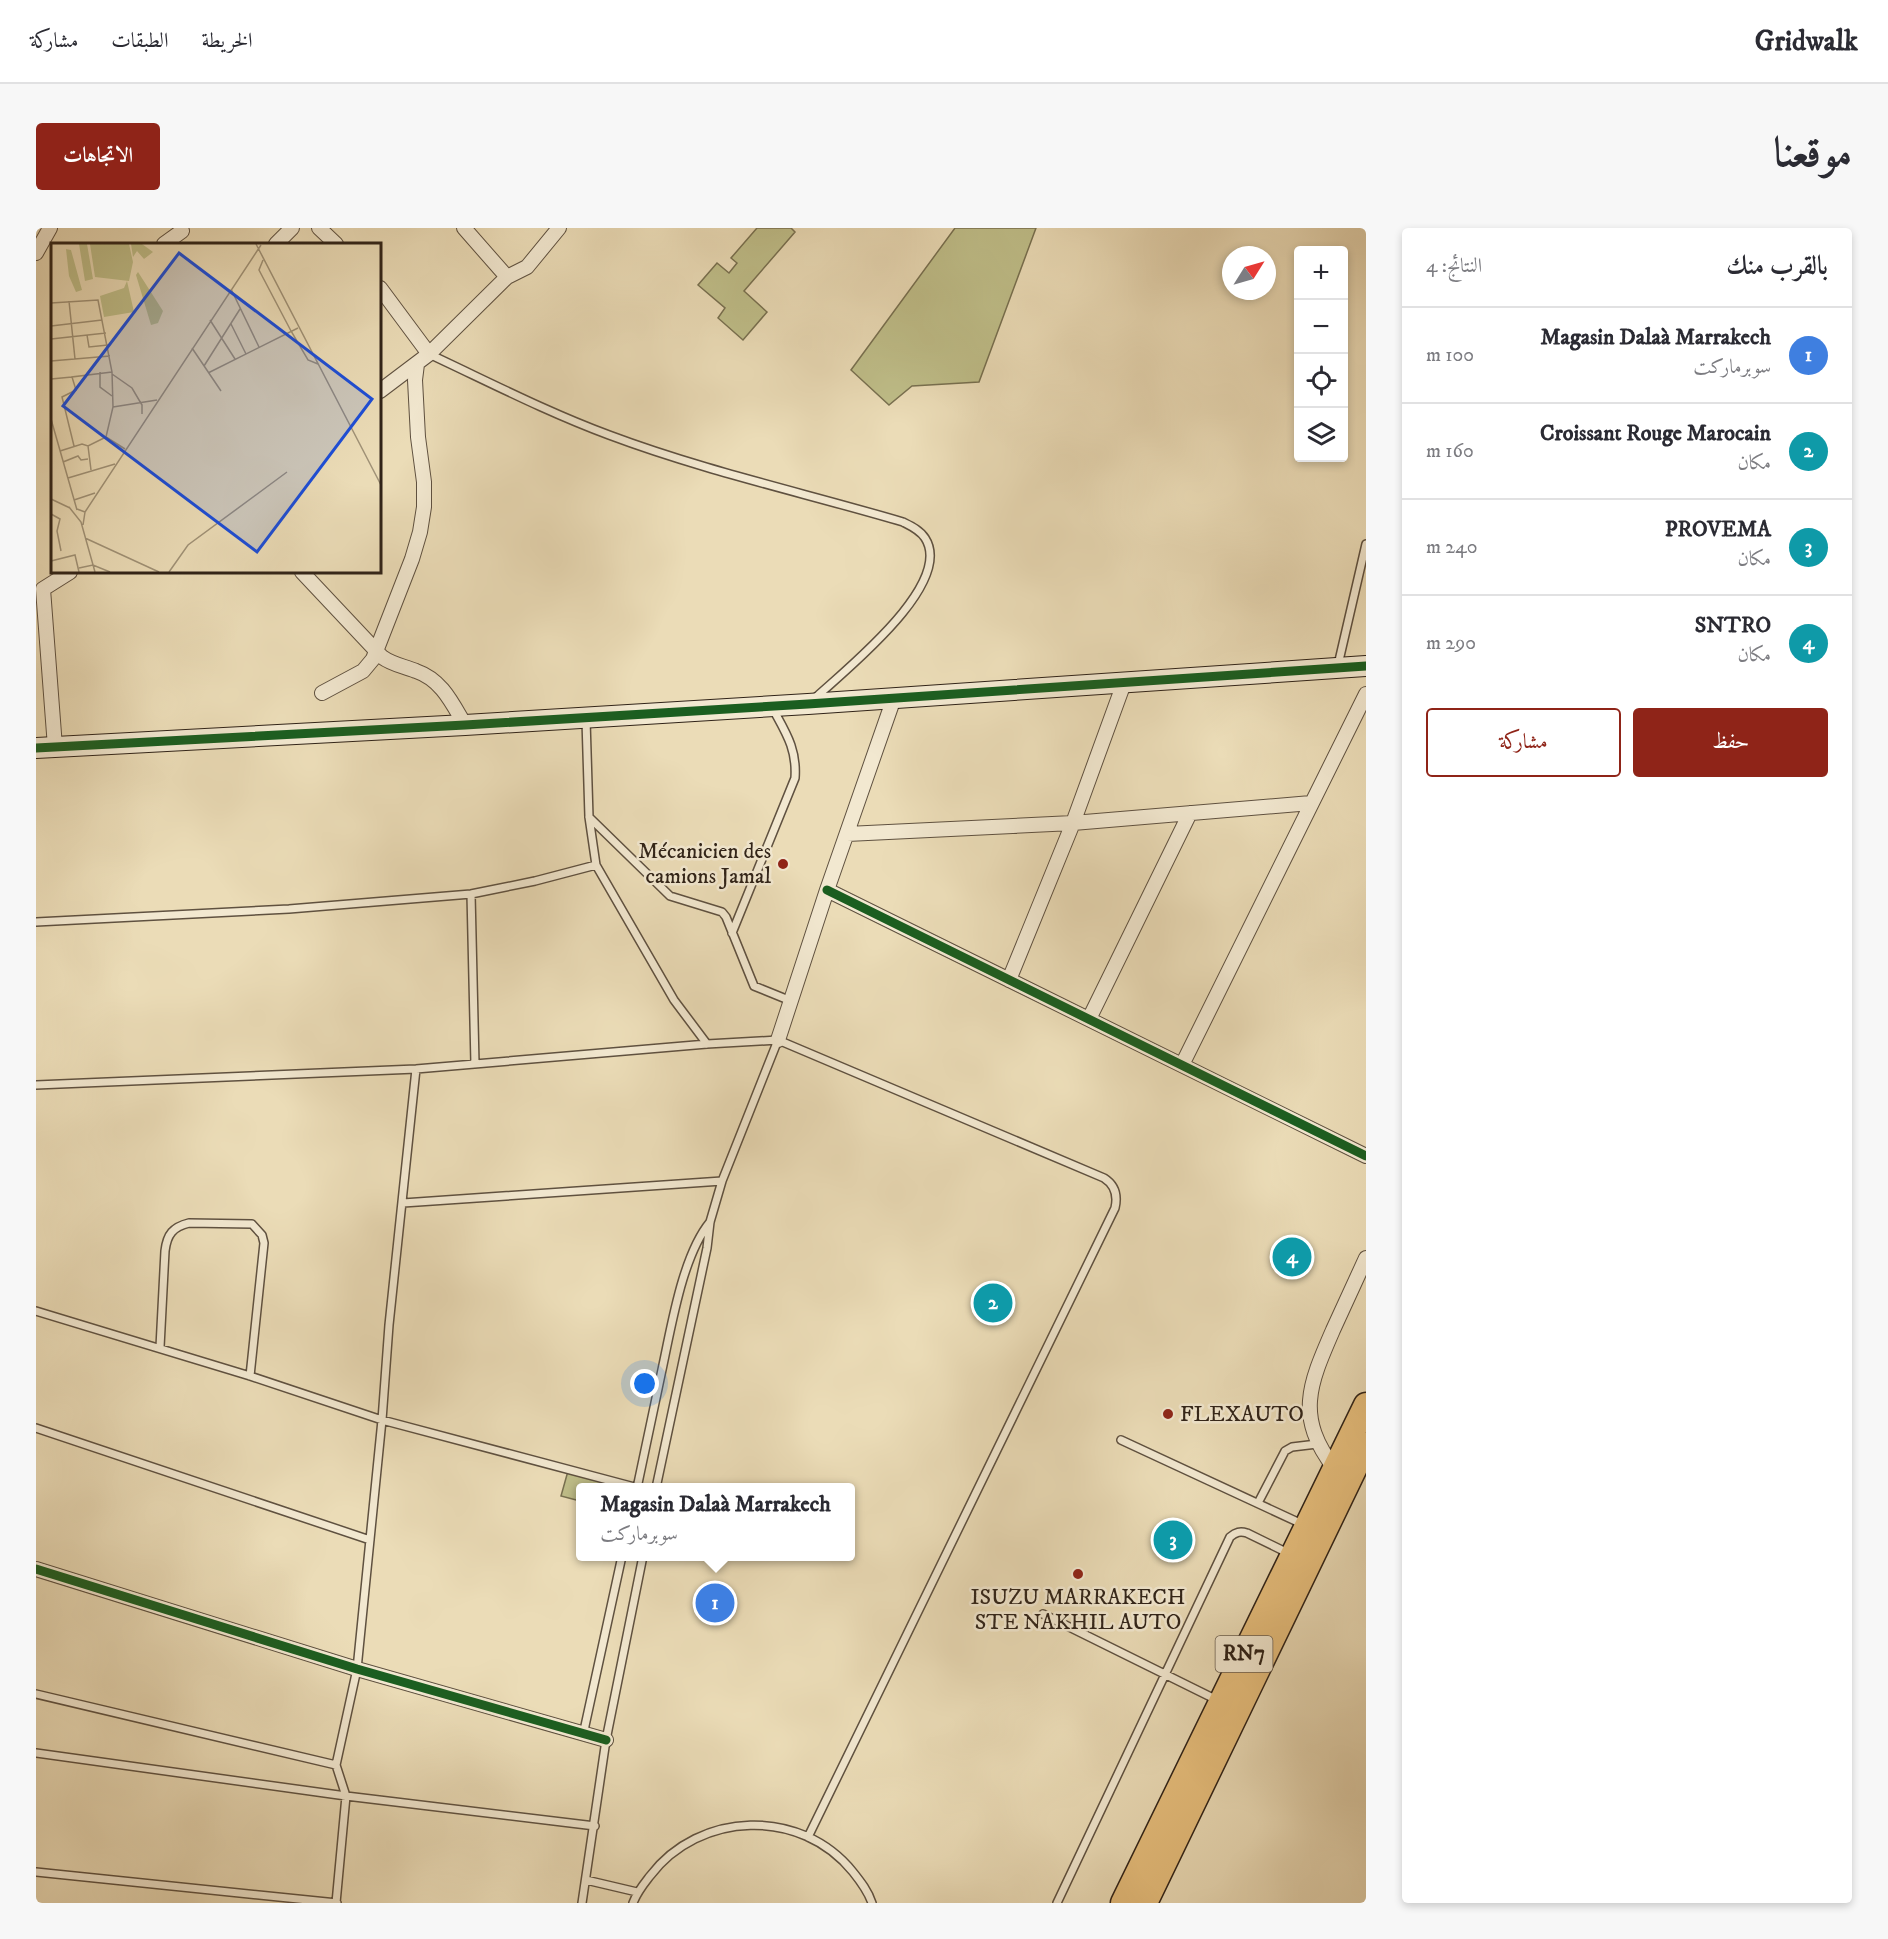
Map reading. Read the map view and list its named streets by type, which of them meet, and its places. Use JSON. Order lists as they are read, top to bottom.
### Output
{
  "streets": {
    "highway": ["RN7"]
  },
  "places": ["Mécanicien des camions Jamal", "FLEXAUTO", "ISUZU MARRAKECH STE NAKHIL AUTO"],
  "north": "top right",
  "page": {
    "header": "Gridwalk",
    "nav": ["الخريطة", "الطبقات", "مشاركة"],
    "title": "موقعنا",
    "buttons": [
      "الاتجاهات",
      ["حفظ", "مشاركة"]
    ],
    "heading": ["بالقرب منك", "النتائج: 4"],
    "map_buttons": ["+", "−"],
    "list": [
      {
        "mark": "1",
        "name": "Magasin Dalaà Marrakech",
        "note": "سوبرماركت",
        "value": "100 m"
      },
      {
        "mark": "2",
        "name": "Croissant Rouge Marocain",
        "note": "مكان",
        "value": "160 m"
      },
      {
        "mark": "3",
        "name": "PROVEMA",
        "note": "مكان",
        "value": "240 m"
      },
      {
        "mark": "4",
        "name": "SNTRO",
        "note": "مكان",
        "value": "290 m"
      }
    ],
    "pins": [
      "4",
      "2",
      "3",
      "1"
    ],
    "popup": ["Magasin Dalaà Marrakech", "سوبرماركت"]
  }
}
